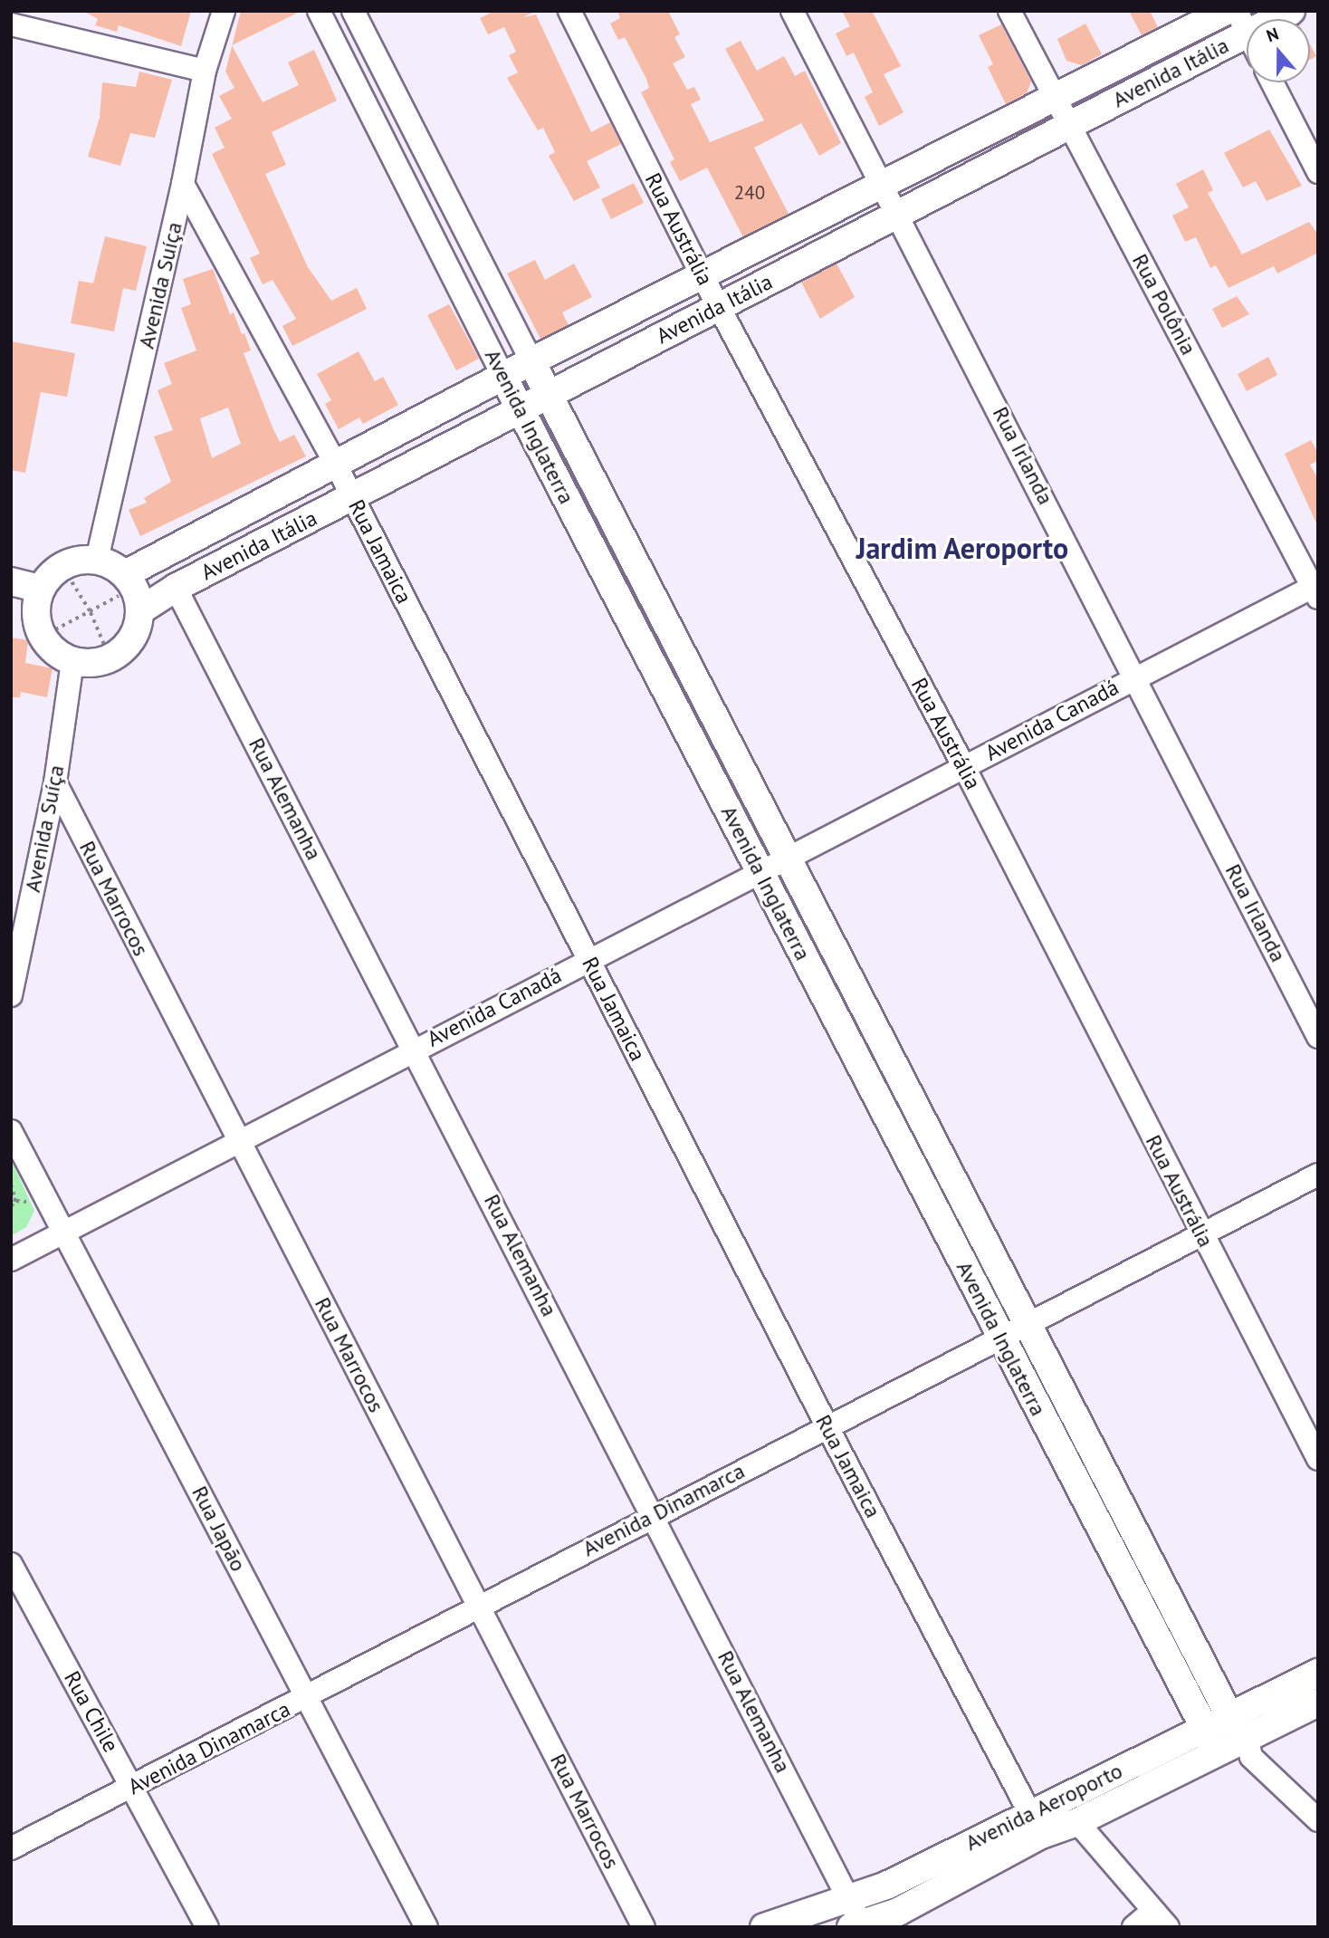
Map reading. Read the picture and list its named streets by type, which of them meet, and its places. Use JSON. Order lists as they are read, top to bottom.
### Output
{
  "streets": {
    "street": [
      "Avenida Itália",
      "Rua Austrália",
      "Avenida Suíça",
      "Rua Polônia",
      "Avenida Inglaterra",
      "Rua Irlanda",
      "Rua Jamaica",
      "Avenida Canadá",
      "Rua Alemanha",
      "Rua Marrocos",
      "Avenida Dinamarca",
      "Rua Japão",
      "Rua Chile",
      "Avenida Aeroporto"
    ]
  },
  "crossings": [
    ["Avenida Itália", "Rua Austrália"],
    ["Avenida Itália", "Rua Polônia"],
    ["Avenida Itália", "Avenida Inglaterra"],
    ["Avenida Itália", "Rua Irlanda"],
    ["Avenida Itália", "Rua Jamaica"],
    ["Avenida Itália", "Rua Alemanha"],
    ["Rua Austrália", "Avenida Canadá"],
    ["Rua Austrália", "Avenida Dinamarca"],
    ["Avenida Suíça", "Rua Jamaica"],
    ["Avenida Suíça", "Rua Marrocos"],
    ["Rua Polônia", "Avenida Canadá"],
    ["Avenida Inglaterra", "Avenida Canadá"],
    ["Avenida Inglaterra", "Avenida Dinamarca"],
    ["Avenida Inglaterra", "Avenida Aeroporto"],
    ["Rua Irlanda", "Avenida Canadá"],
    ["Rua Jamaica", "Avenida Canadá"],
    ["Rua Jamaica", "Avenida Dinamarca"],
    ["Rua Jamaica", "Avenida Aeroporto"],
    ["Avenida Canadá", "Rua Alemanha"],
    ["Avenida Canadá", "Rua Marrocos"],
    ["Avenida Canadá", "Rua Japão"],
    ["Rua Alemanha", "Avenida Dinamarca"],
    ["Rua Alemanha", "Avenida Aeroporto"],
    ["Rua Marrocos", "Avenida Dinamarca"],
    ["Avenida Dinamarca", "Rua Japão"],
    ["Avenida Dinamarca", "Rua Chile"]
  ],
  "districts": ["Jardim Aeroporto"],
  "house_numbers": ["240"],
  "north": "top"
}
